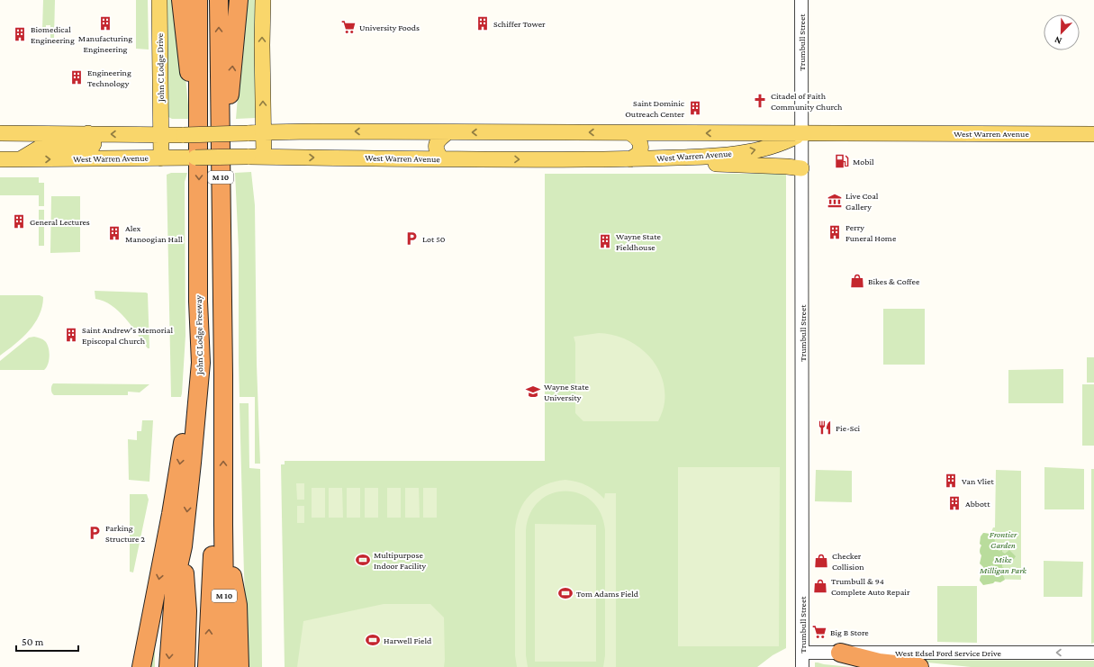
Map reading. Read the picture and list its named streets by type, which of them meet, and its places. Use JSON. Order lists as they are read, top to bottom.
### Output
{
  "streets": {
    "highway": ["M 10", "John C Lodge Freeway"],
    "main road": ["John C Lodge Drive", "West Warren Avenue"],
    "street": ["Trumbull Street", "West Edsel Ford Service Drive"]
  },
  "crossings": [
    ["Trumbull Street", "West Warren Avenue"],
    ["Trumbull Street", "West Edsel Ford Service Drive"],
    ["John C Lodge Drive", "West Warren Avenue"]
  ],
  "one_way": ["West Edsel Ford Service Drive"],
  "parks": ["Frontier Garden", "Mike Milligan Park"],
  "places": {
    "building": [
      "Manufacturing Engineering",
      "Schiffer Tower",
      "Biomedical Engineering",
      "Engineering Technology",
      "Saint Dominic Outreach Center",
      "General Lectures",
      "Perry Funeral Home",
      "Alex Manoogian Hall",
      "Wayne State Fieldhouse",
      "Saint Andrew's Memorial Episcopal Church",
      "Van Vliet",
      "Abbott"
    ],
    "supermarket": ["University Foods", "Big B Store"],
    "church": ["Citadel of Faith Community Church"],
    "fuel station": ["Mobil"],
    "museum": ["Live Coal Gallery"],
    "parking": ["Lot 50", "Parking Structure 2"],
    "shop": ["Bikes & Coffee", "Checker Collision", "Trumbull & 94 Complete Auto Repair"],
    "school or university": ["Wayne State University"],
    "restaurant": ["Pie-Sci"],
    "sports": ["Multipurpose Indoor Facility", "Tom Adams Field", "Harwell Field"]
  },
  "scale_bar": "50 m",
  "north": "bottom left"
}
